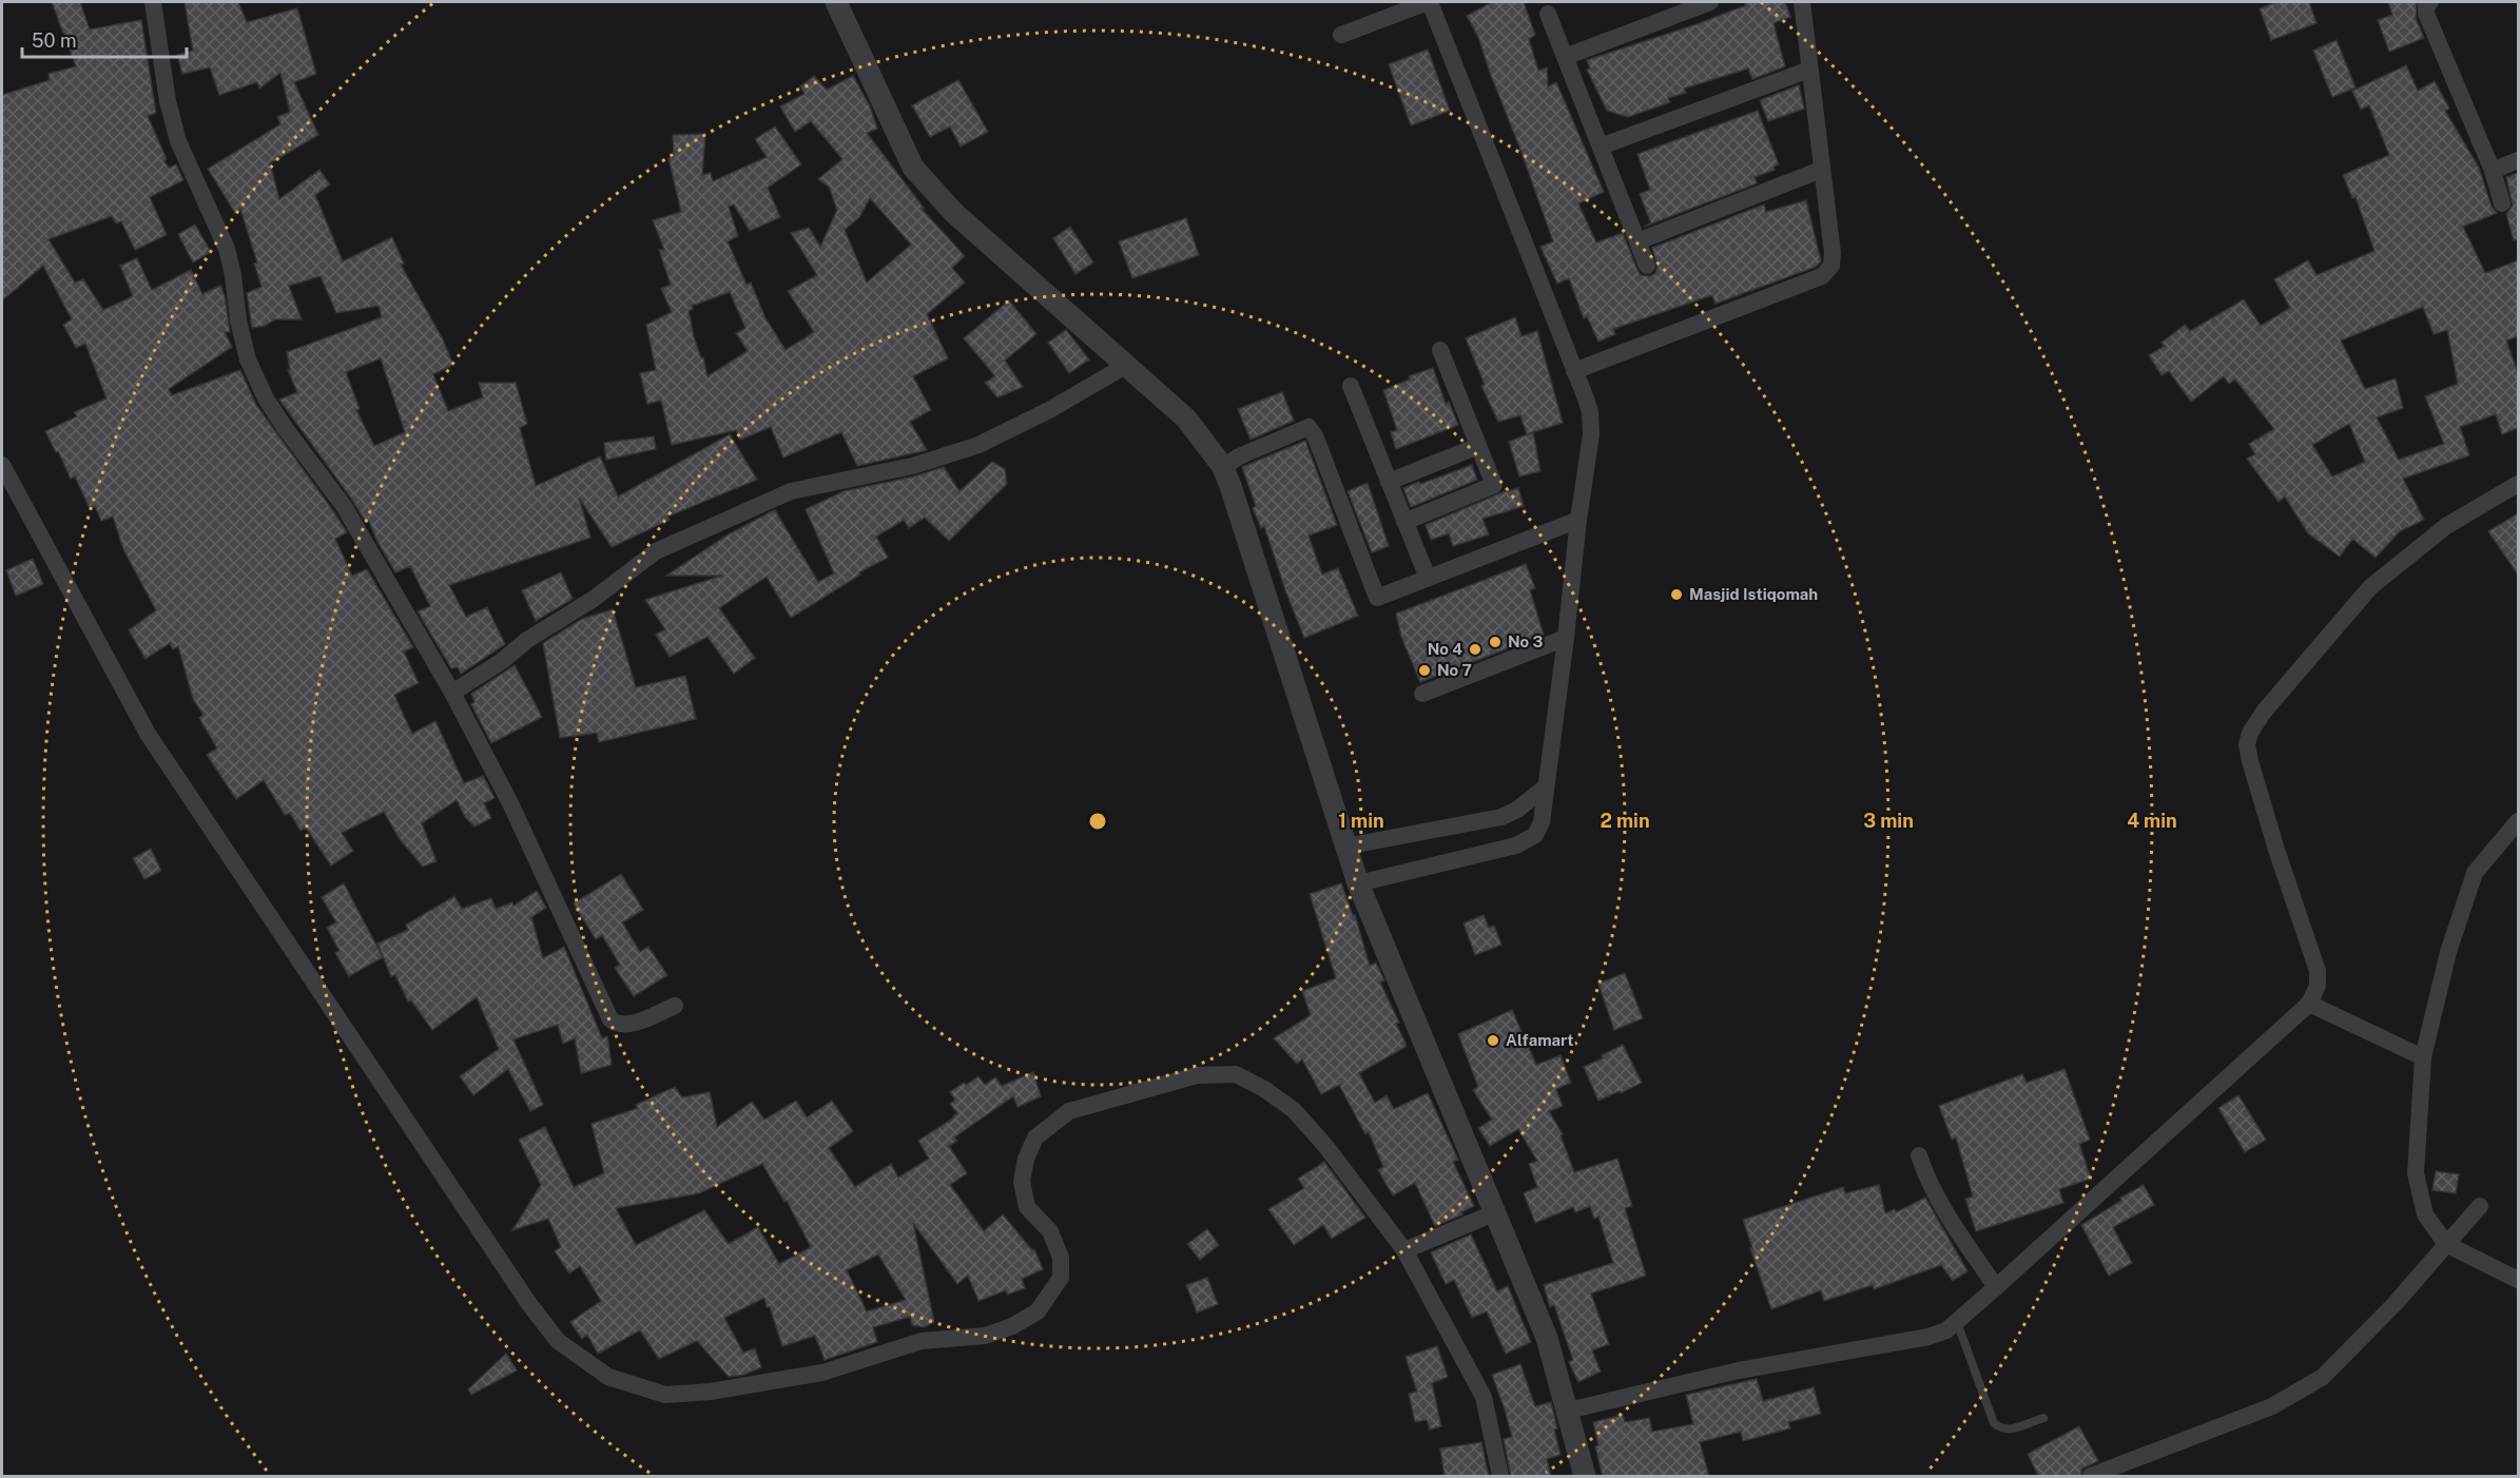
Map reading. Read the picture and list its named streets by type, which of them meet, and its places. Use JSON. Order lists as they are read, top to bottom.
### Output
{
  "places": [
    "Masjid Istiqomah",
    "No 3",
    "No 4",
    "No 7",
    "Alfamart"
  ],
  "scale_bar": "50 m",
  "rings": [
    "1 min",
    "2 min",
    "3 min",
    "4 min"
  ]
}
